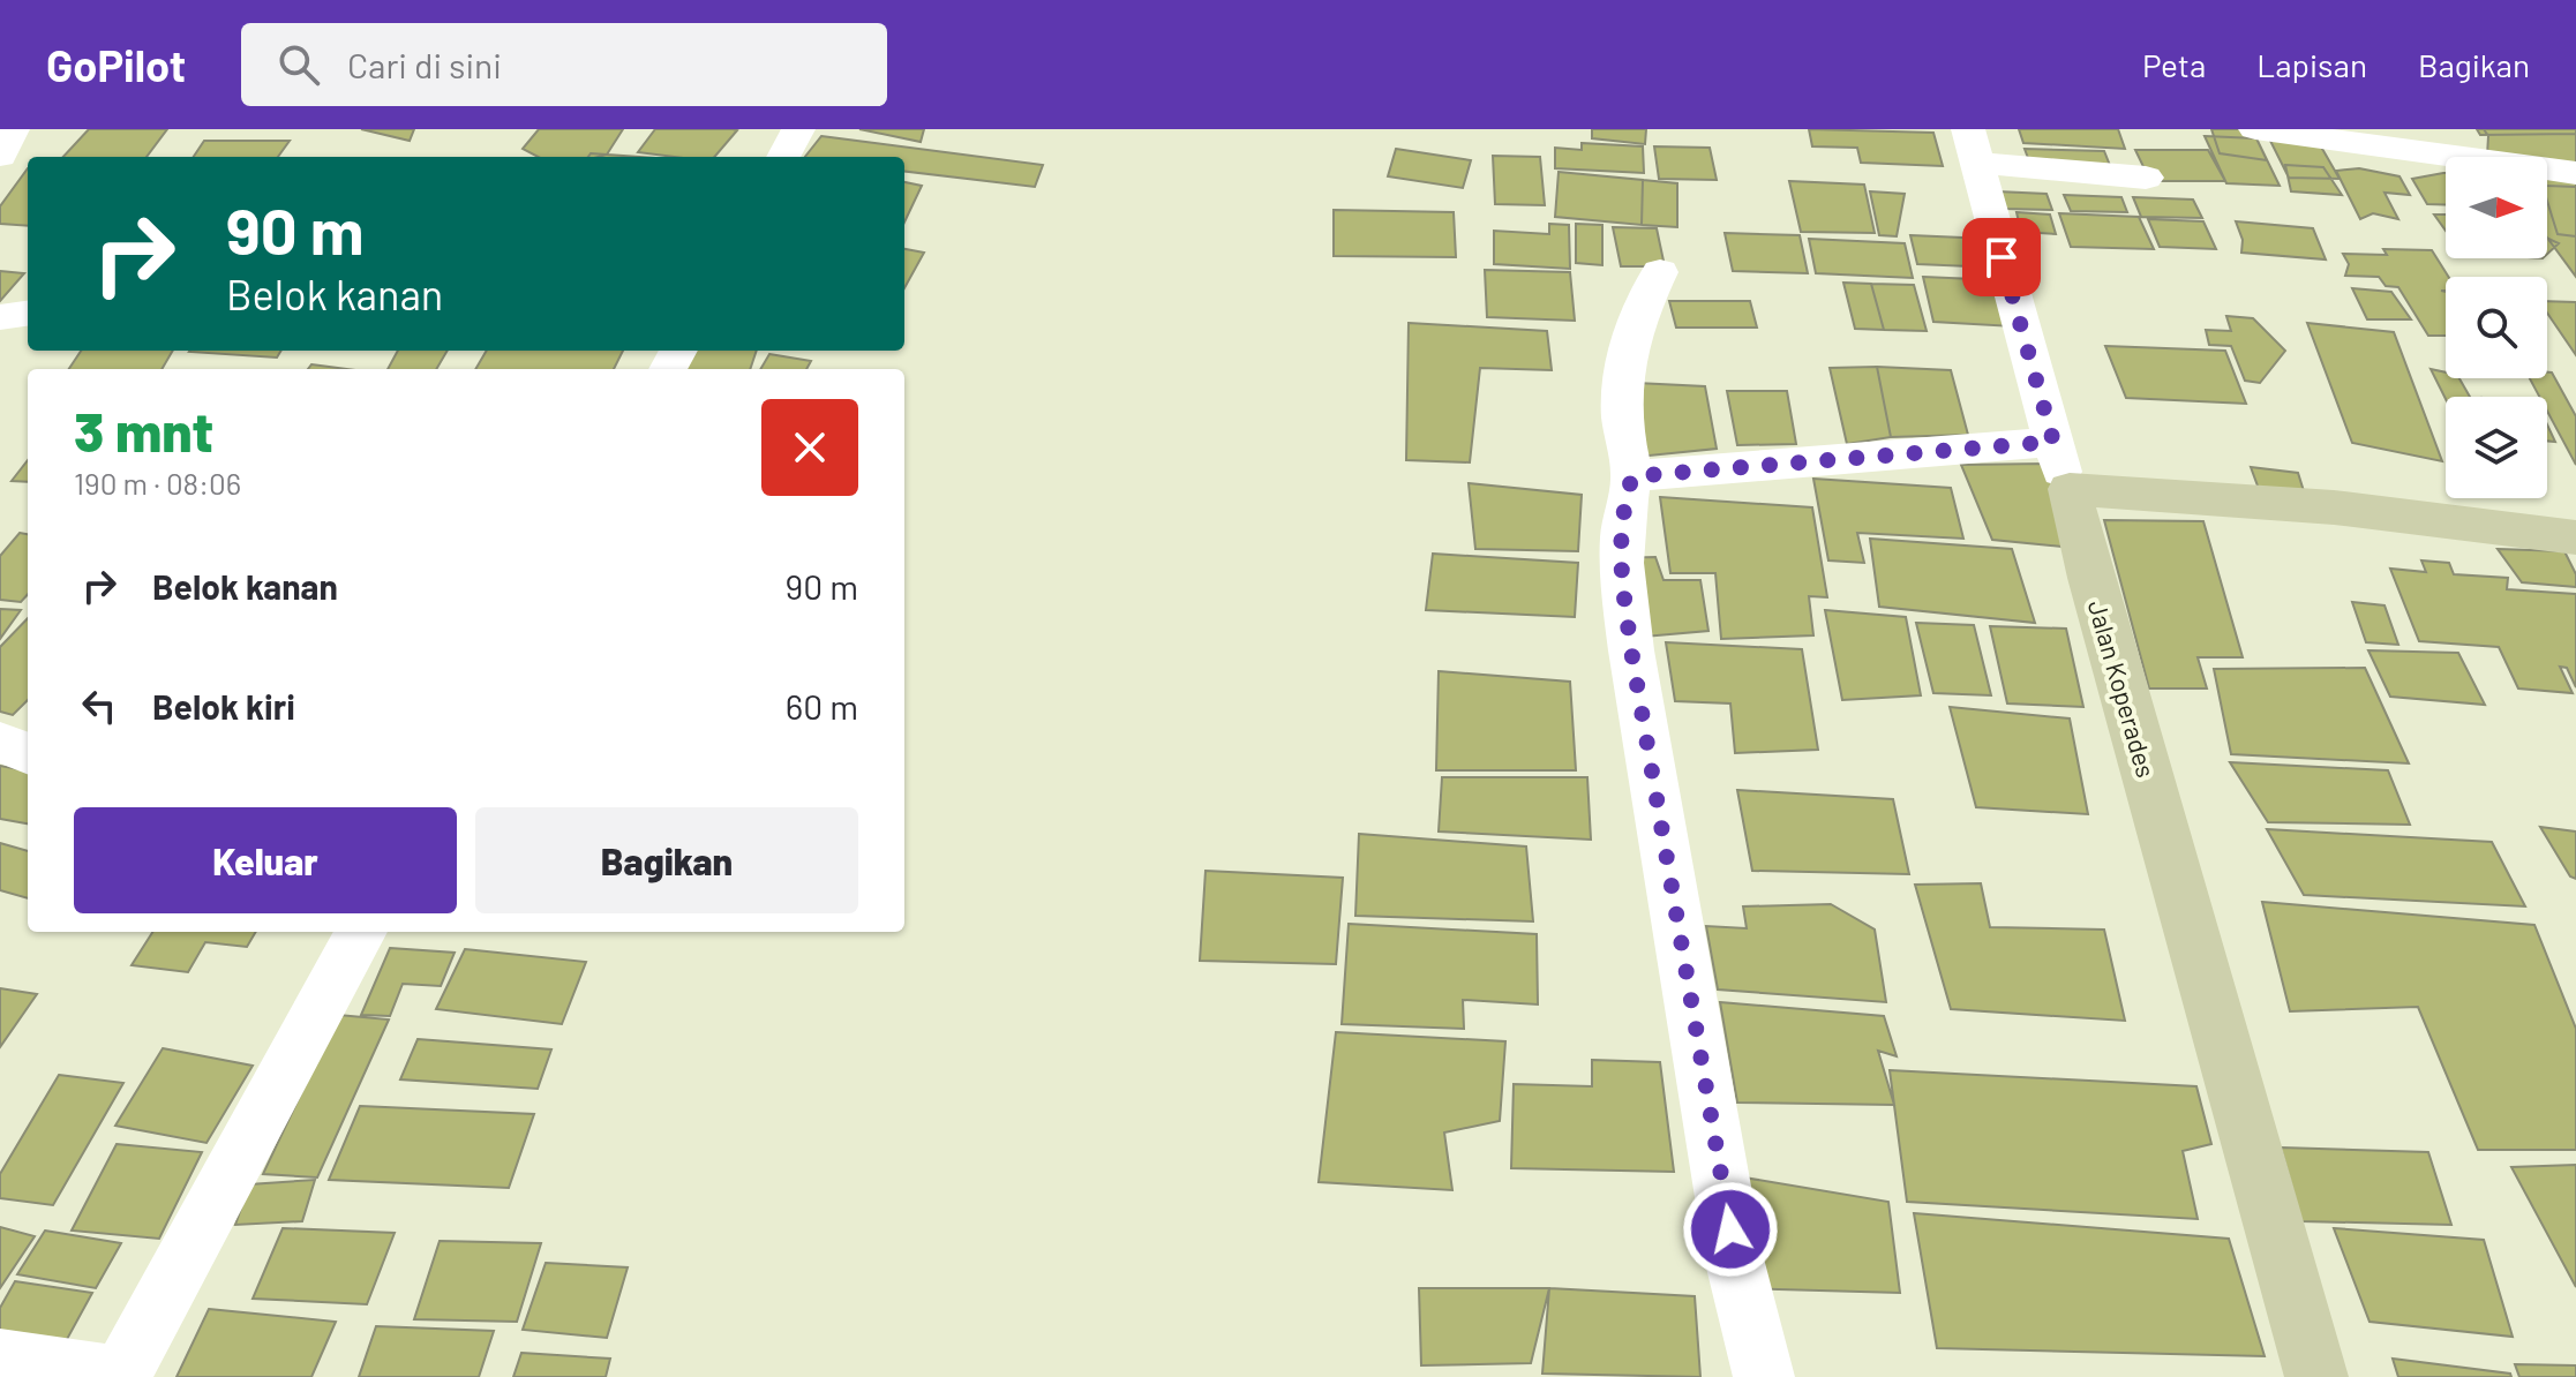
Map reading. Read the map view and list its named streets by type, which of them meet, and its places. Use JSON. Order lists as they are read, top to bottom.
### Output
{
  "streets": {
    "street": ["Jalan Koperades"]
  },
  "north": "right",
  "page": {
    "header": "GoPilot",
    "search": "Cari di sini",
    "nav": ["Peta", "Lapisan", "Bagikan"],
    "turn": ["90 m", "Belok kanan"],
    "heading": ["3 mnt", "190 m · 08:06"],
    "list": [
      {
        "name": "Belok kanan",
        "value": "90 m"
      },
      {
        "name": "Belok kiri",
        "value": "60 m"
      }
    ],
    "buttons": ["Keluar", "Bagikan"]
  }
}
